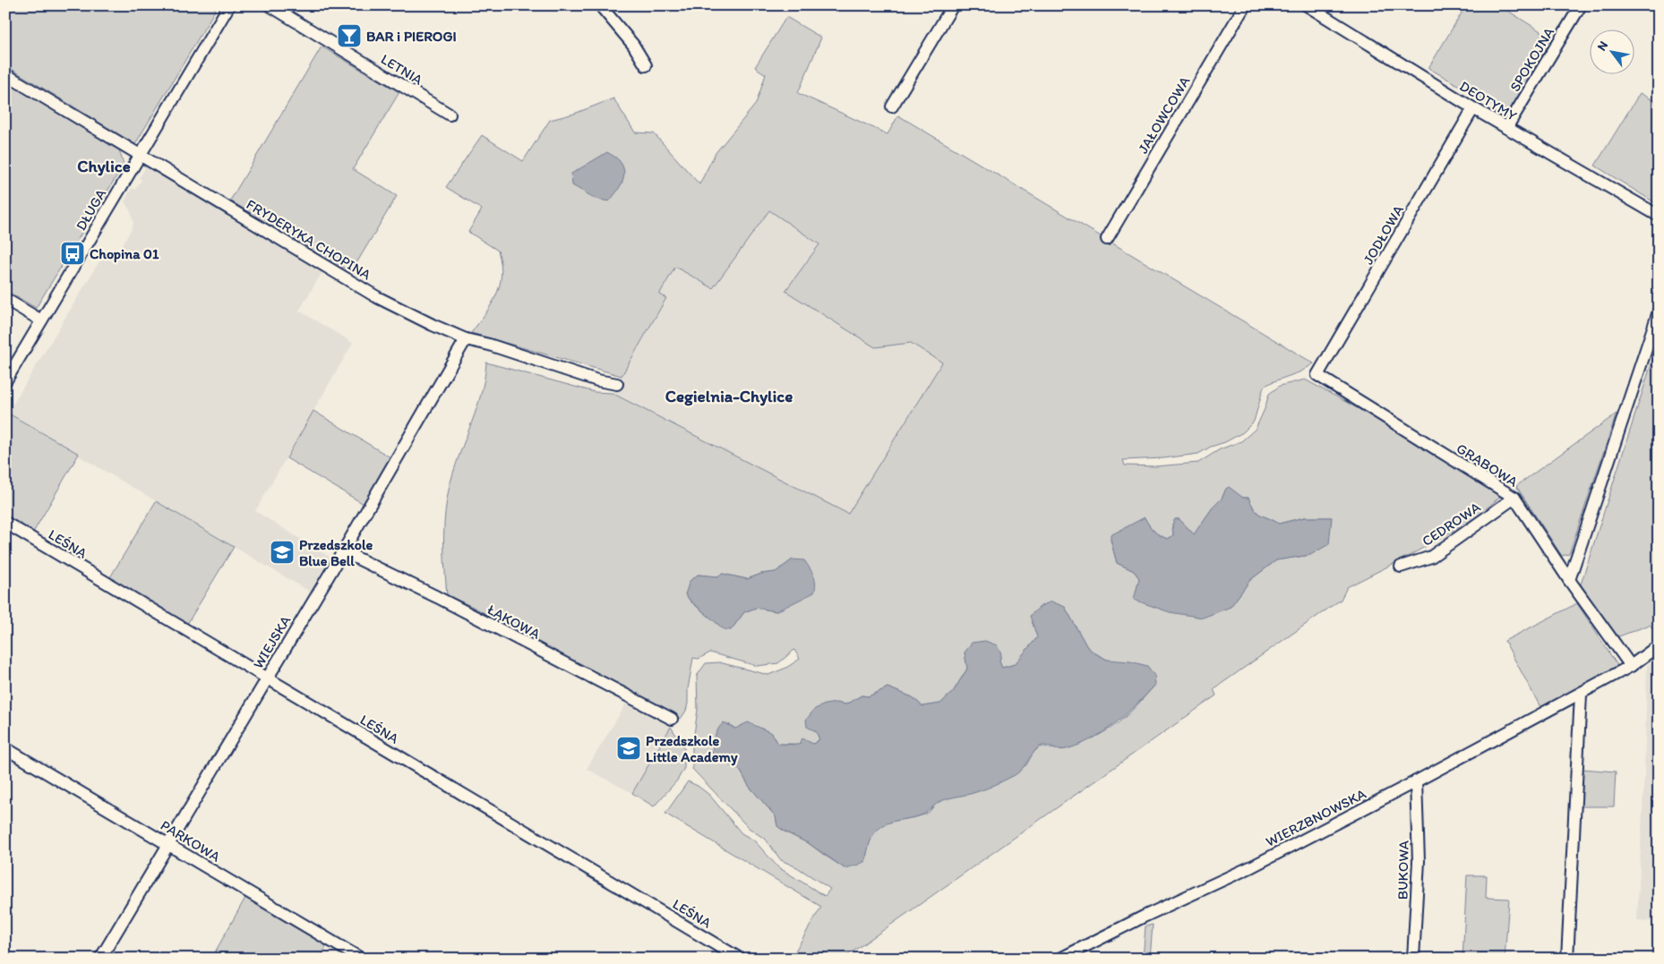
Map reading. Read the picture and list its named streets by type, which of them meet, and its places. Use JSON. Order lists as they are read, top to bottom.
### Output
{
  "streets": {
    "street": [
      "SPOKOJNA",
      "LETNIA",
      "DEOTYMY",
      "JAŁOWCOWA",
      "DŁUGA",
      "JODŁOWA",
      "FRYDERYKA CHOPINA",
      "GRABOWA",
      "CEDROWA",
      "LEŚNA",
      "ŁĄKOWA",
      "WIEJSKA",
      "WIERZBNOWSKA",
      "PARKOWA",
      "BUKOWA"
    ]
  },
  "crossings": [
    ["SPOKOJNA", "DEOTYMY"],
    ["DEOTYMY", "JODŁOWA"],
    ["DŁUGA", "FRYDERYKA CHOPINA"],
    ["JODŁOWA", "GRABOWA"],
    ["FRYDERYKA CHOPINA", "WIEJSKA"],
    ["GRABOWA", "CEDROWA"],
    ["GRABOWA", "WIERZBNOWSKA"],
    ["LEŚNA", "WIEJSKA"],
    ["ŁĄKOWA", "WIEJSKA"],
    ["WIEJSKA", "PARKOWA"],
    ["WIERZBNOWSKA", "BUKOWA"]
  ],
  "districts": ["Chylice", "Cegielnia-Chylice"],
  "places": {
    "bar": ["BAR i PIEROGI"],
    "bus stop": ["Chopina 01"],
    "school or university": ["Przedszkole Blue Bell", "Przedszkole Little Academy"]
  },
  "north": "top left"
}
